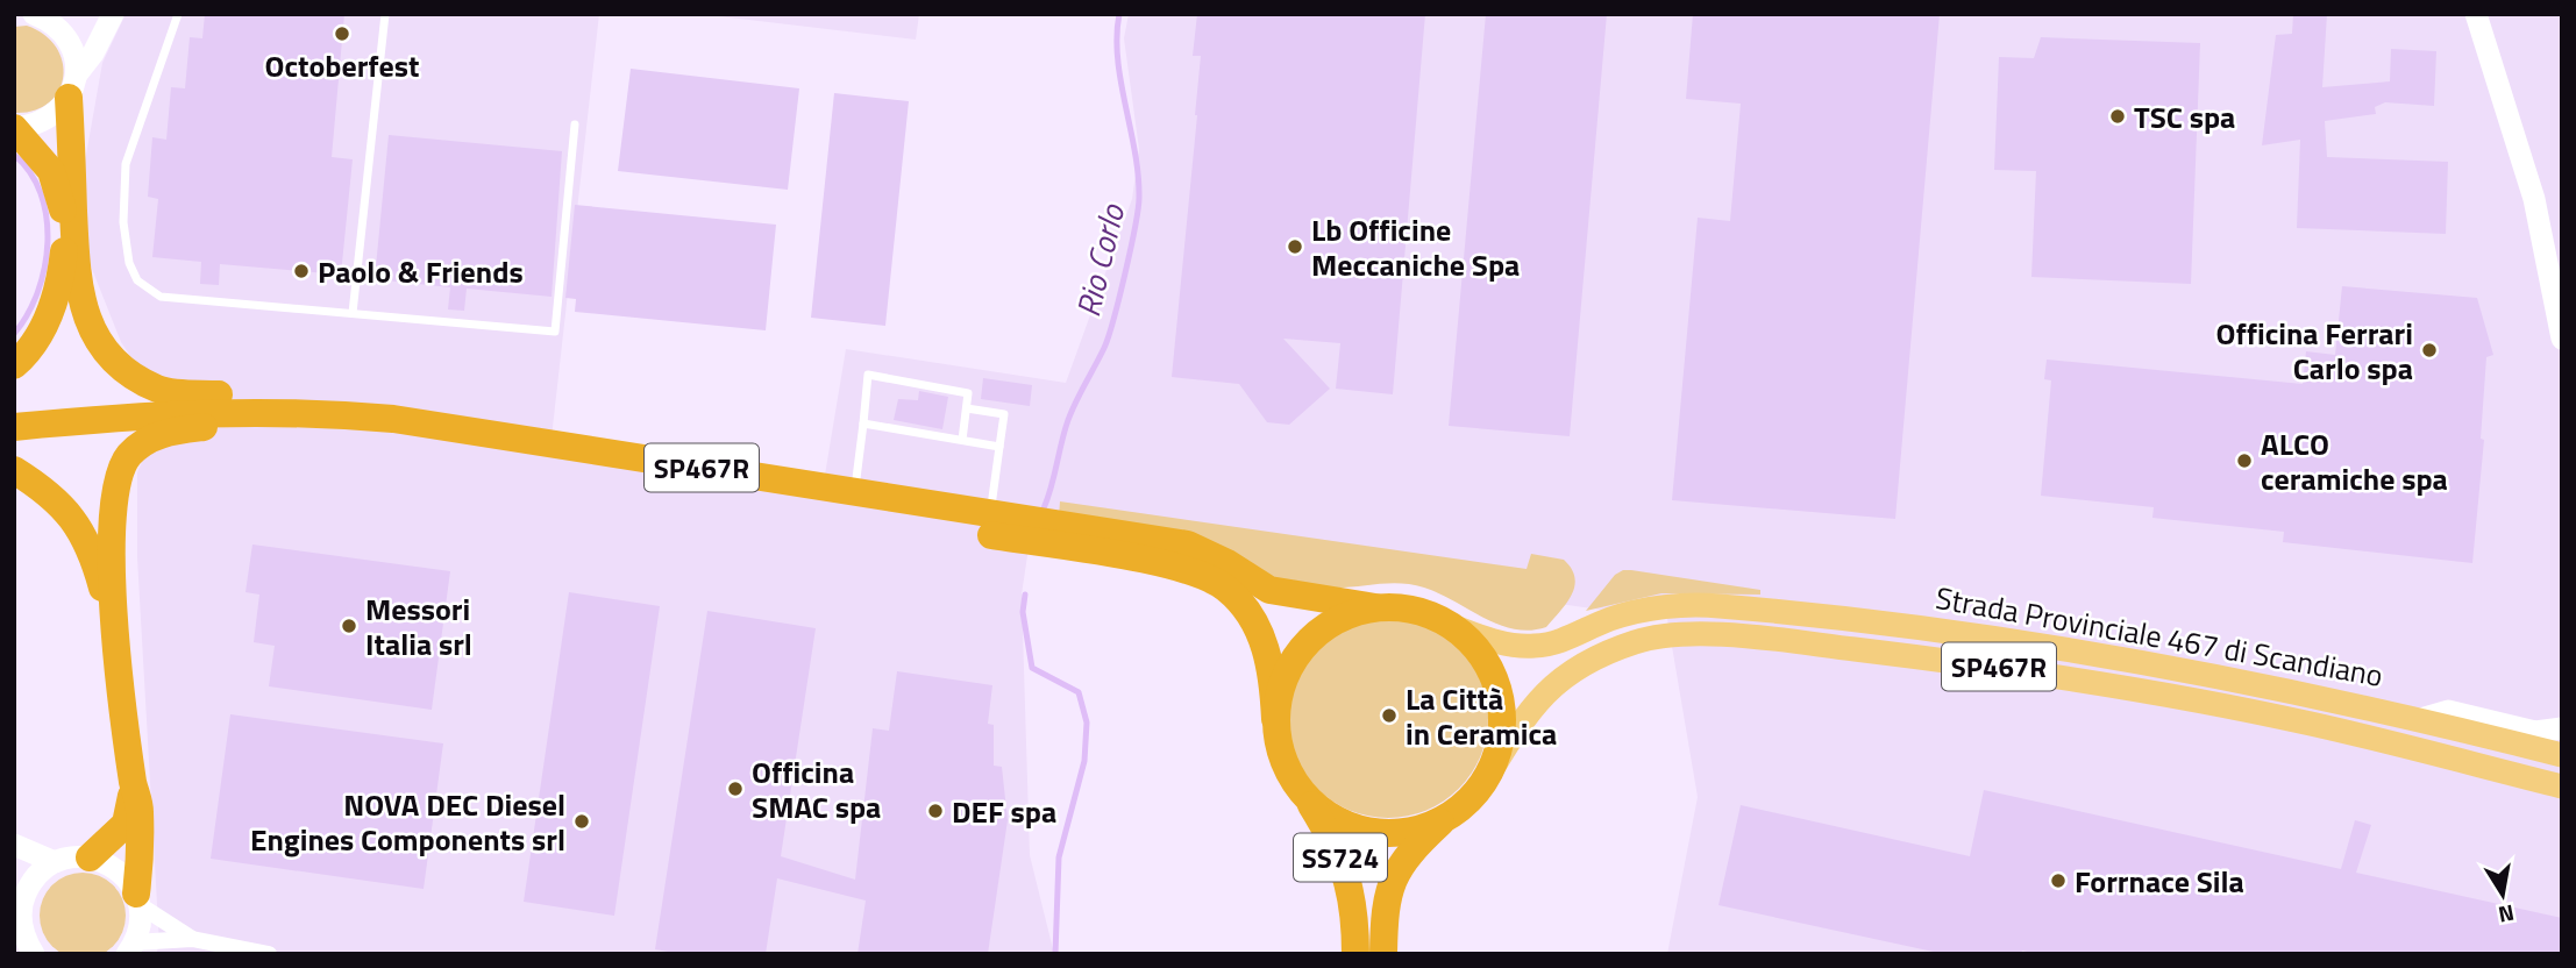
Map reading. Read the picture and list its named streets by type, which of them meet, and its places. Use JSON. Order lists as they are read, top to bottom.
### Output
{
  "streets": {
    "highway": ["SP467R", "Strada Provinciale 467 di Scandiano", "SS724"]
  },
  "crossings": [
    ["SP467R", "Strada Provinciale 467 di Scandiano"],
    ["SP467R", "SS724"],
    ["Strada Provinciale 467 di Scandiano", "SS724"]
  ],
  "water": ["Rio Corlo"],
  "places": [
    "Octoberfest",
    "TSC spa",
    "Lb Officine Meccaniche Spa",
    "Paolo & Friends",
    "Officina Ferrari Carlo spa",
    "ALCO ceramiche spa",
    "Messori Italia srl",
    "La Città in Ceramica",
    "Officina SMAC spa",
    "DEF spa",
    "NOVA DEC Diesel Engines Components srl",
    "Forrnace Sila"
  ],
  "north": "bottom"
}
